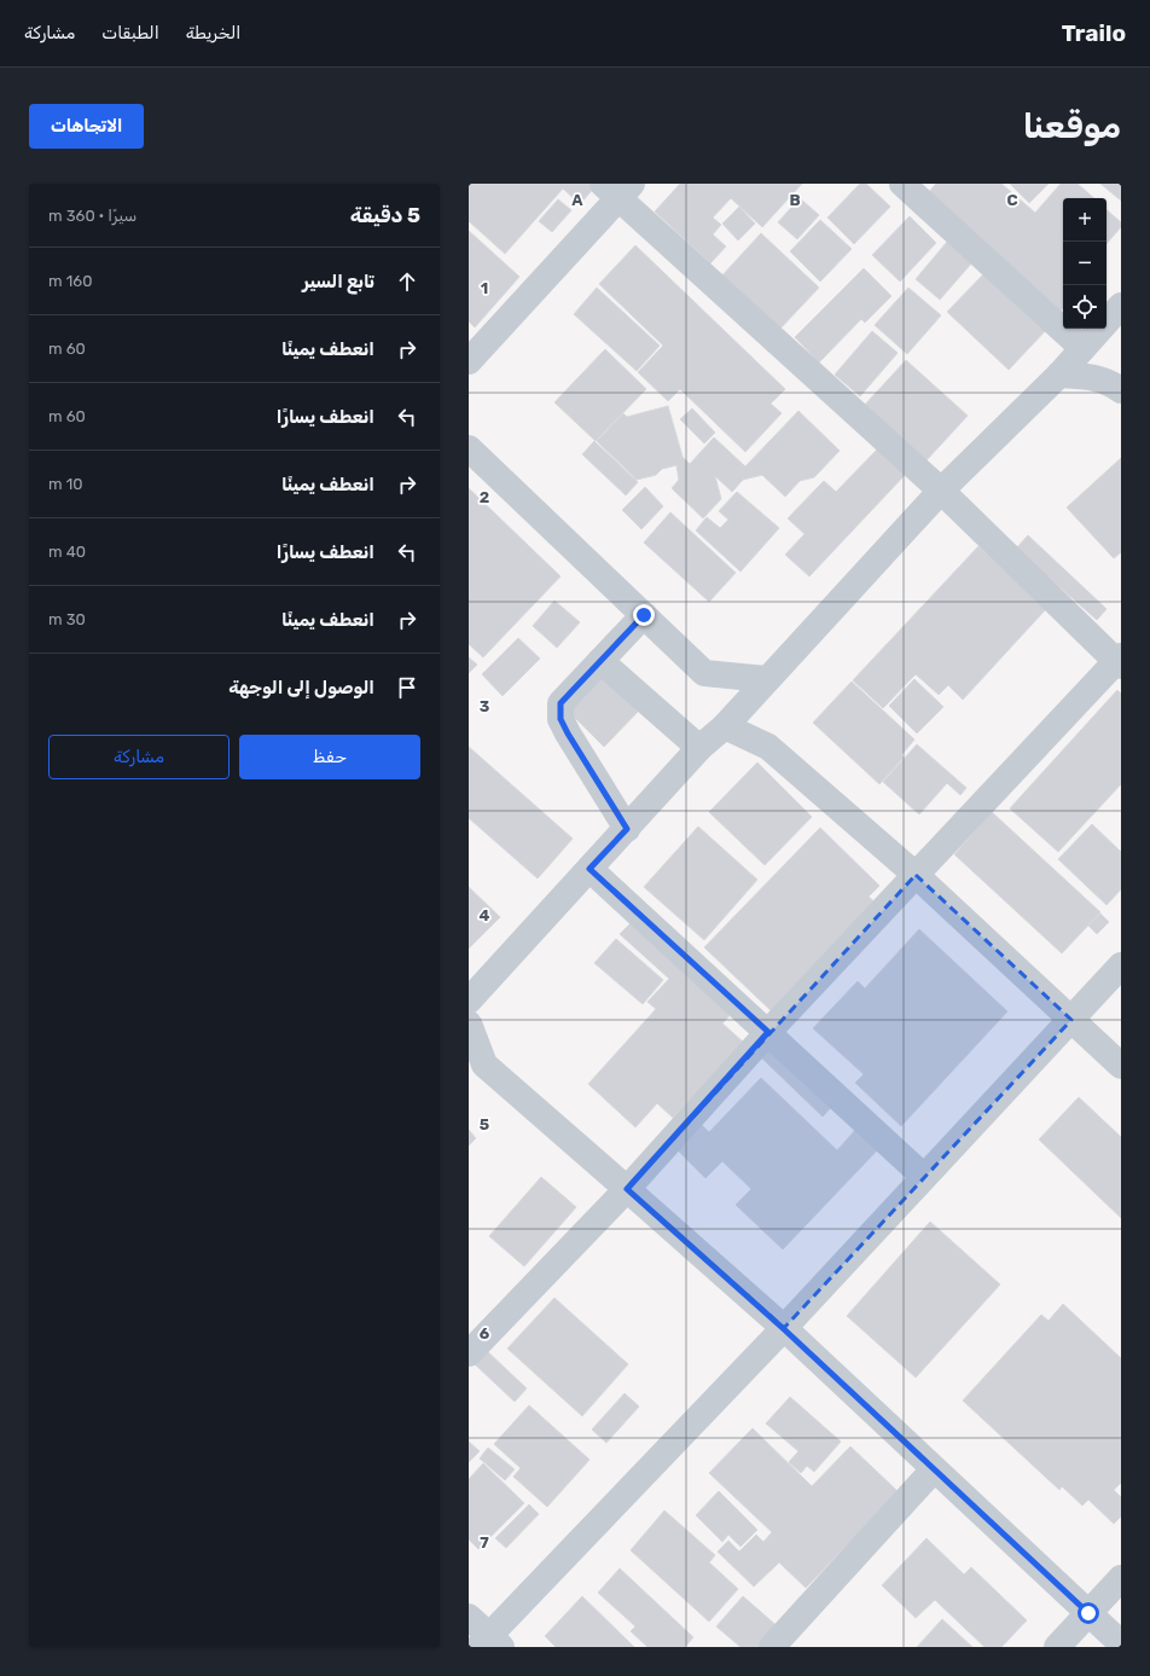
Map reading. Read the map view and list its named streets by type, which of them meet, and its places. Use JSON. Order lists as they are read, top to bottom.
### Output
{
  "page": {
    "header": "Trailo",
    "nav": ["الخريطة", "الطبقات", "مشاركة"],
    "buttons": [
      "الاتجاهات",
      ["حفظ", "مشاركة"]
    ],
    "title": "موقعنا",
    "heading": ["5 دقيقة", "سيرًا · 360 m"],
    "map_buttons": ["+", "−"],
    "list": [
      ["تابع السير", "160 m"],
      ["انعطف يمينًا", "60 m"],
      ["انعطف يسارًا", "60 m"],
      ["انعطف يمينًا", "10 m"],
      ["انعطف يسارًا", "40 m"],
      ["انعطف يمينًا", "30 m"],
      "الوصول إلى الوجهة"
    ]
  },
  "grid": {
    "columns": ["A", "B", "C"],
    "rows": [
      "1",
      "2",
      "3",
      "4",
      "5",
      "6",
      "7"
    ]
  }
}
